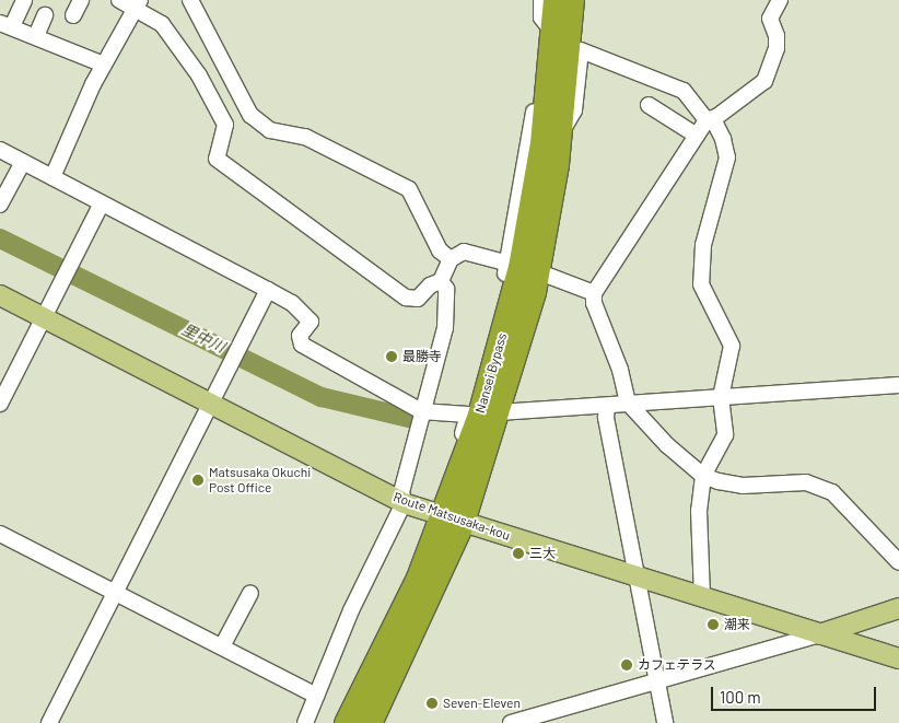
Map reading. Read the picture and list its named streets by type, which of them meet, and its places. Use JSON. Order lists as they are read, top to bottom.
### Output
{
  "streets": {
    "highway": ["Nansei Bypass"],
    "main road": ["Route Matsusaka-kou"]
  },
  "crossings": [
    ["Nansei Bypass", "Route Matsusaka-kou"]
  ],
  "water": ["里中川"],
  "places": [
    "最勝寺",
    "Matsusaka Okuchi Post Office",
    "三大",
    "潮来",
    "カフェテラス",
    "Seven-Eleven"
  ],
  "scale_bar": "100 m"
}
